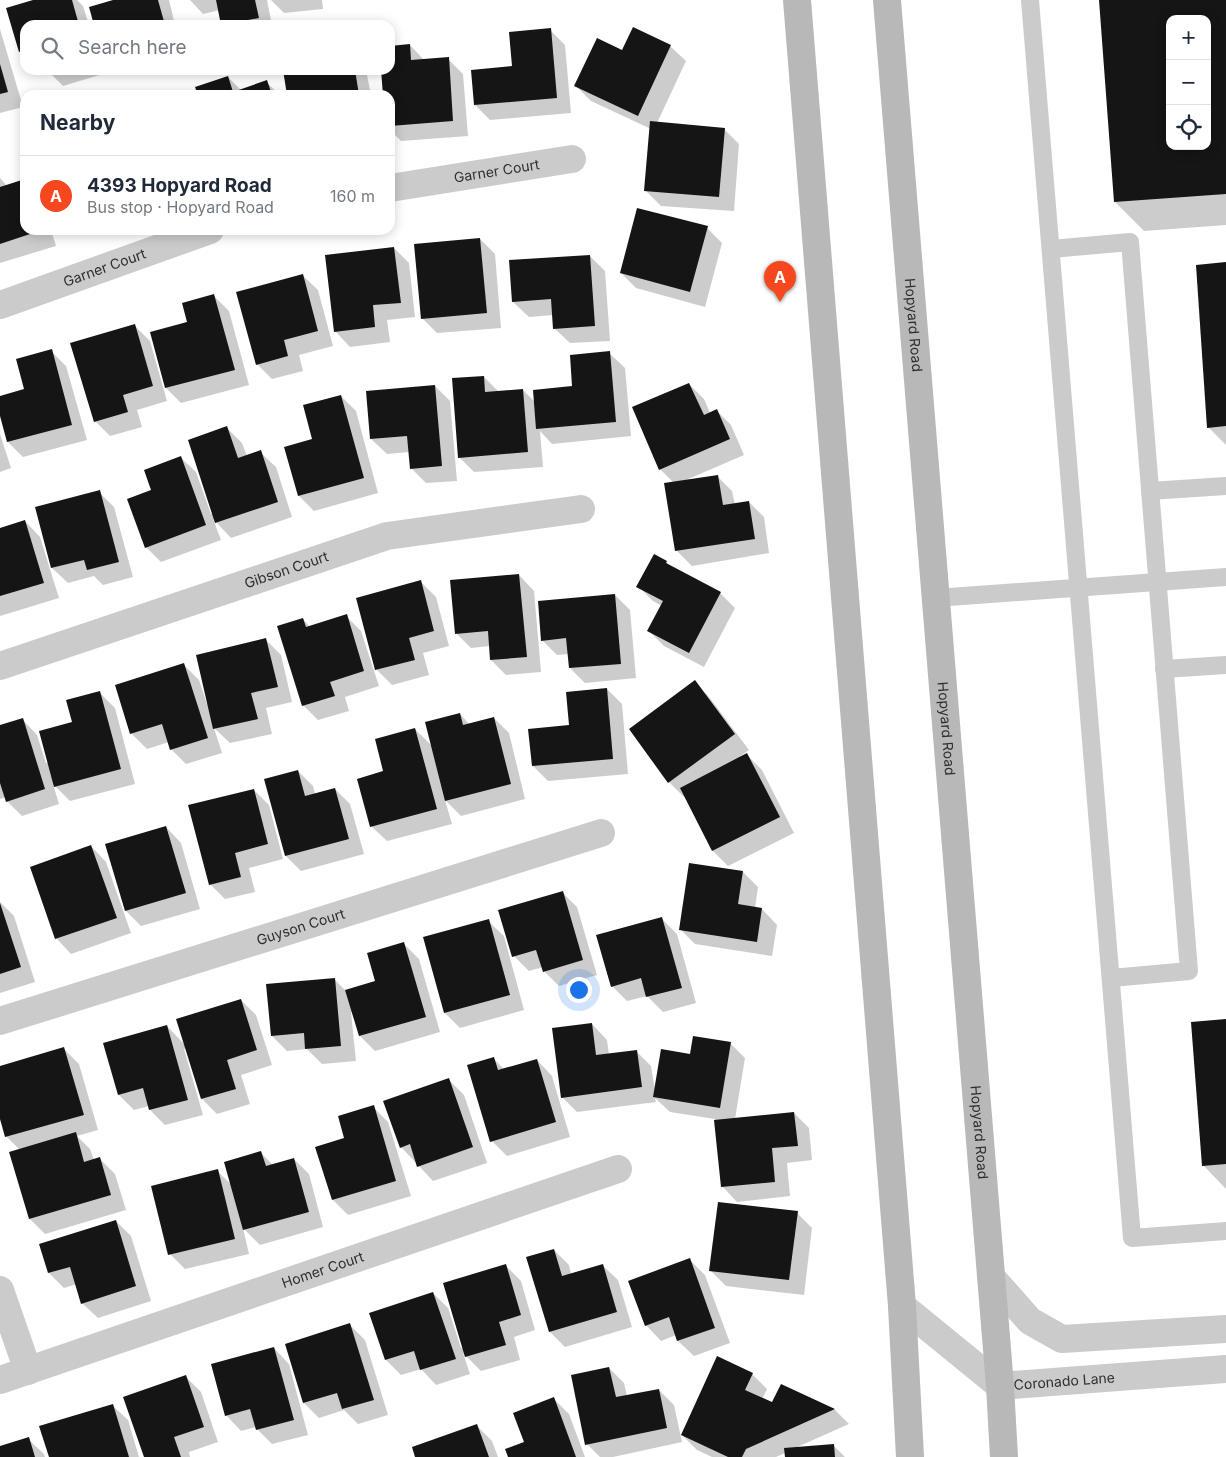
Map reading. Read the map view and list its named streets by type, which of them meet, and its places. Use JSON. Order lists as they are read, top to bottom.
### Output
{
  "streets": {
    "main road": ["Hopyard Road"],
    "street": [
      "Garner Court",
      "Gibson Court",
      "Guyson Court",
      "Homer Court",
      "Coronado Lane"
    ]
  },
  "crossings": [
    ["Hopyard Road", "Coronado Lane"]
  ],
  "page": {
    "map_buttons": ["+", "−"],
    "search": "Search here",
    "heading": "Nearby",
    "list": [
      {
        "mark": "A",
        "name": "4393 Hopyard Road",
        "note": "Bus stop · Hopyard Road",
        "value": "160 m"
      }
    ],
    "pins": "A"
  }
}
